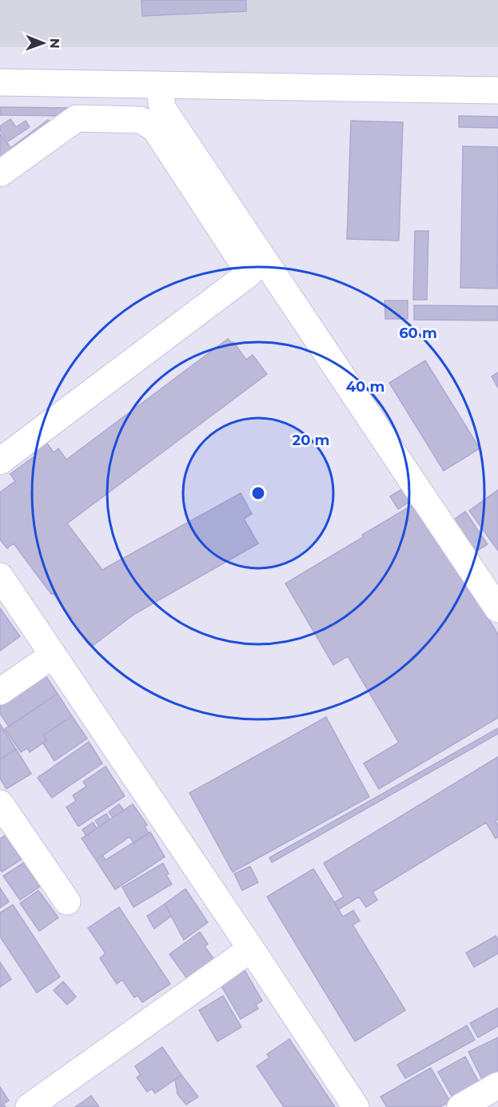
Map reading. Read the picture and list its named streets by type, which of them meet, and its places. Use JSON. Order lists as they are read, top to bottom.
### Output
{
  "north": "right",
  "rings": ["60 m", "40 m", "20 m"]
}
